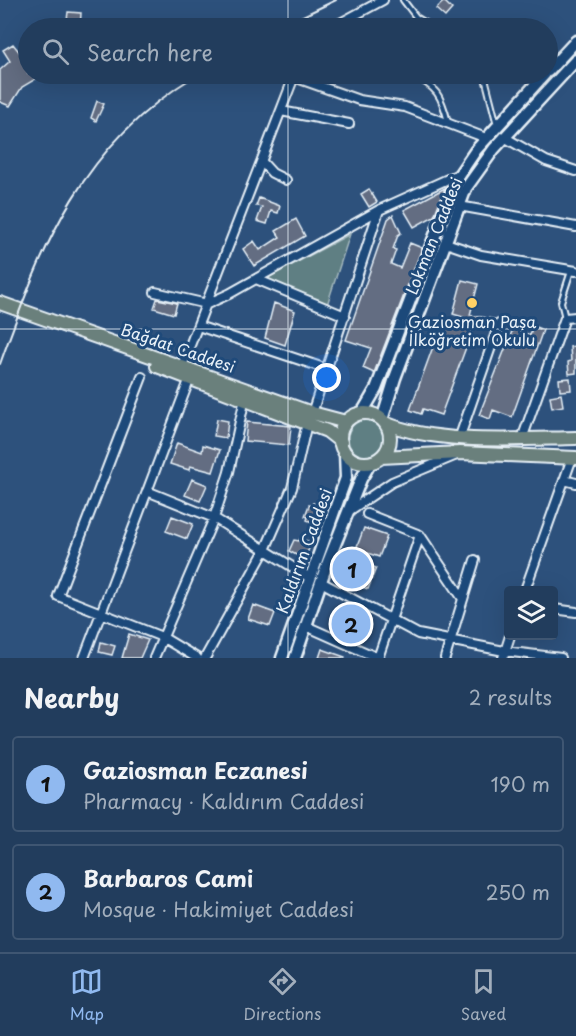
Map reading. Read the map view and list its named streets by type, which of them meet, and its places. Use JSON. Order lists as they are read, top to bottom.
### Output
{
  "streets": {
    "main road": ["Bağdat Caddesi"],
    "street": ["Lokman Caddesi", "Kaldırım Caddesi"]
  },
  "crossings": [
    ["Lokman Caddesi", "Bağdat Caddesi"],
    ["Lokman Caddesi", "Kaldırım Caddesi"],
    ["Bağdat Caddesi", "Kaldırım Caddesi"]
  ],
  "places": ["Gaziosman Paşa İlköğretim Okulu"],
  "page": {
    "search": "Search here",
    "pins": ["1", "2"],
    "heading": ["Nearby", "2 results"],
    "list": [
      {
        "mark": "1",
        "name": "Gaziosman Eczanesi",
        "note": "Pharmacy · Kaldırım Caddesi",
        "value": "190 m"
      },
      {
        "mark": "2",
        "name": "Barbaros Cami",
        "note": "Mosque · Hakimiyet Caddesi",
        "value": "250 m"
      }
    ],
    "nav": ["Map", "Directions", "Saved"]
  }
}
